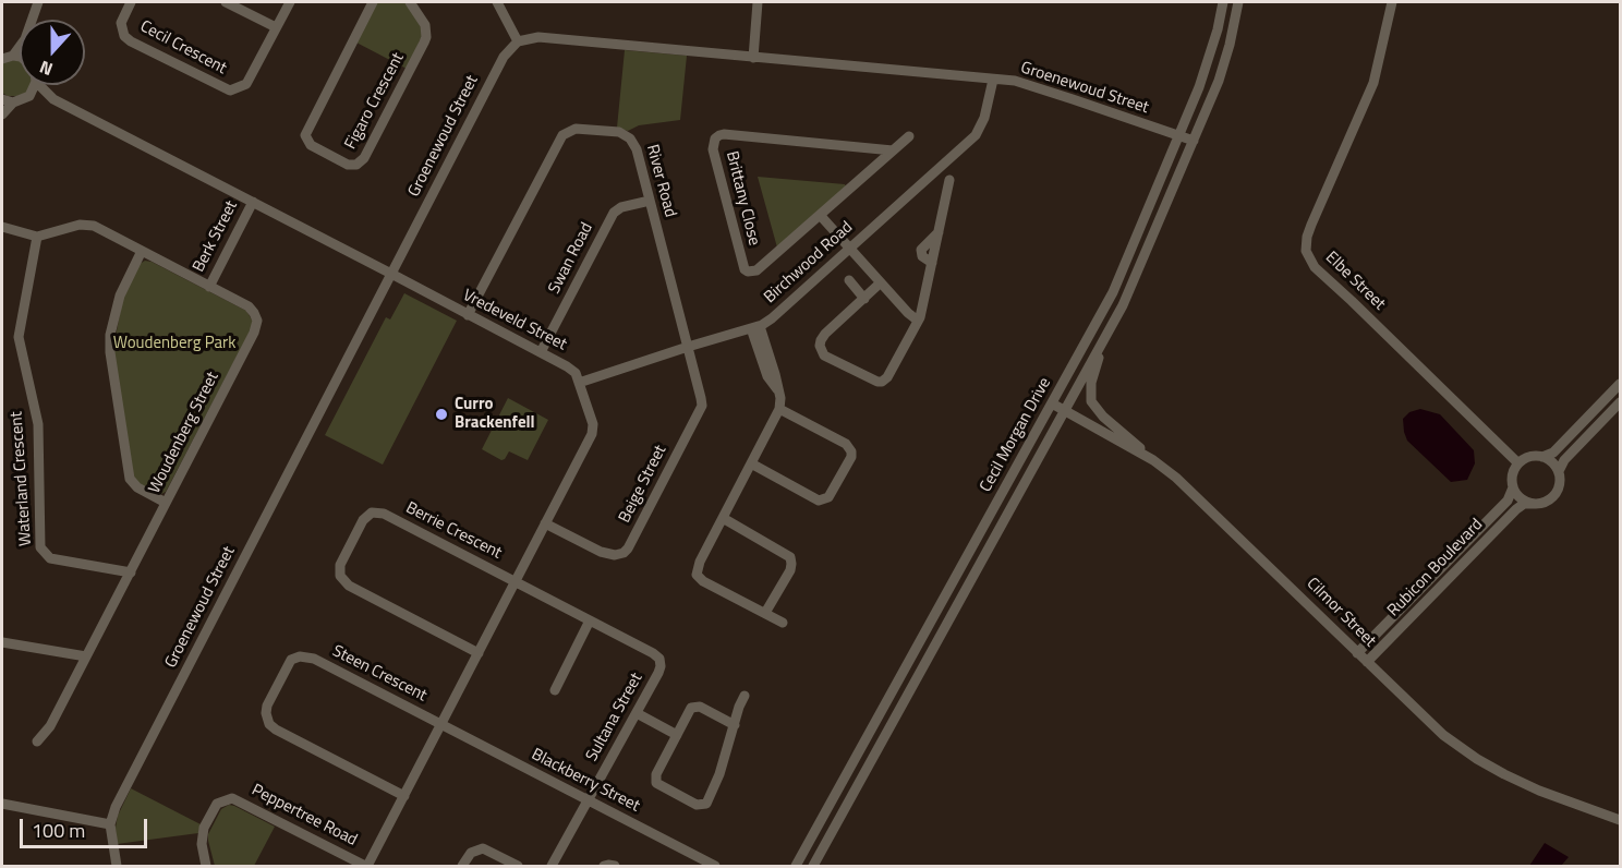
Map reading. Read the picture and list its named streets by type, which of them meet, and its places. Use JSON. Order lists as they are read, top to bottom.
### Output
{
  "streets": {
    "street": [
      "Cecil Crescent",
      "Groenewoud Street",
      "Figaro Crescent",
      "River Road",
      "Brittany Close",
      "Berk Street",
      "Swan Road",
      "Birchwood Road",
      "Elbe Street",
      "Vredeveld Street",
      "Woudenberg Street",
      "Cecil Morgan Drive",
      "Waterland Crescent",
      "Beige Street",
      "Berrie Crescent",
      "Rubicon Boulevard",
      "Cilmor Street",
      "Steen Crescent",
      "Sultana Street",
      "Blackberry Street",
      "Peppertree Road"
    ]
  },
  "crossings": [
    ["Groenewoud Street", "Birchwood Road"],
    ["Groenewoud Street", "Vredeveld Street"],
    ["Groenewoud Street", "Cecil Morgan Drive"],
    ["River Road", "Swan Road"],
    ["River Road", "Birchwood Road"],
    ["River Road", "Vredeveld Street"],
    ["River Road", "Beige Street"],
    ["Berk Street", "Vredeveld Street"],
    ["Berk Street", "Woudenberg Street"],
    ["Swan Road", "Vredeveld Street"],
    ["Birchwood Road", "Vredeveld Street"],
    ["Birchwood Road", "Beige Street"],
    ["Elbe Street", "Rubicon Boulevard"],
    ["Vredeveld Street", "Beige Street"],
    ["Vredeveld Street", "Berrie Crescent"],
    ["Vredeveld Street", "Steen Crescent"],
    ["Vredeveld Street", "Sultana Street"],
    ["Vredeveld Street", "Blackberry Street"],
    ["Vredeveld Street", "Peppertree Road"],
    ["Woudenberg Street", "Waterland Crescent"],
    ["Cecil Morgan Drive", "Cilmor Street"],
    ["Berrie Crescent", "Sultana Street"],
    ["Rubicon Boulevard", "Cilmor Street"],
    ["Steen Crescent", "Blackberry Street"],
    ["Sultana Street", "Blackberry Street"]
  ],
  "parks": ["Woudenberg Park"],
  "places": ["Curro Brackenfell"],
  "scale_bar": "100 m",
  "north": "bottom"
}
